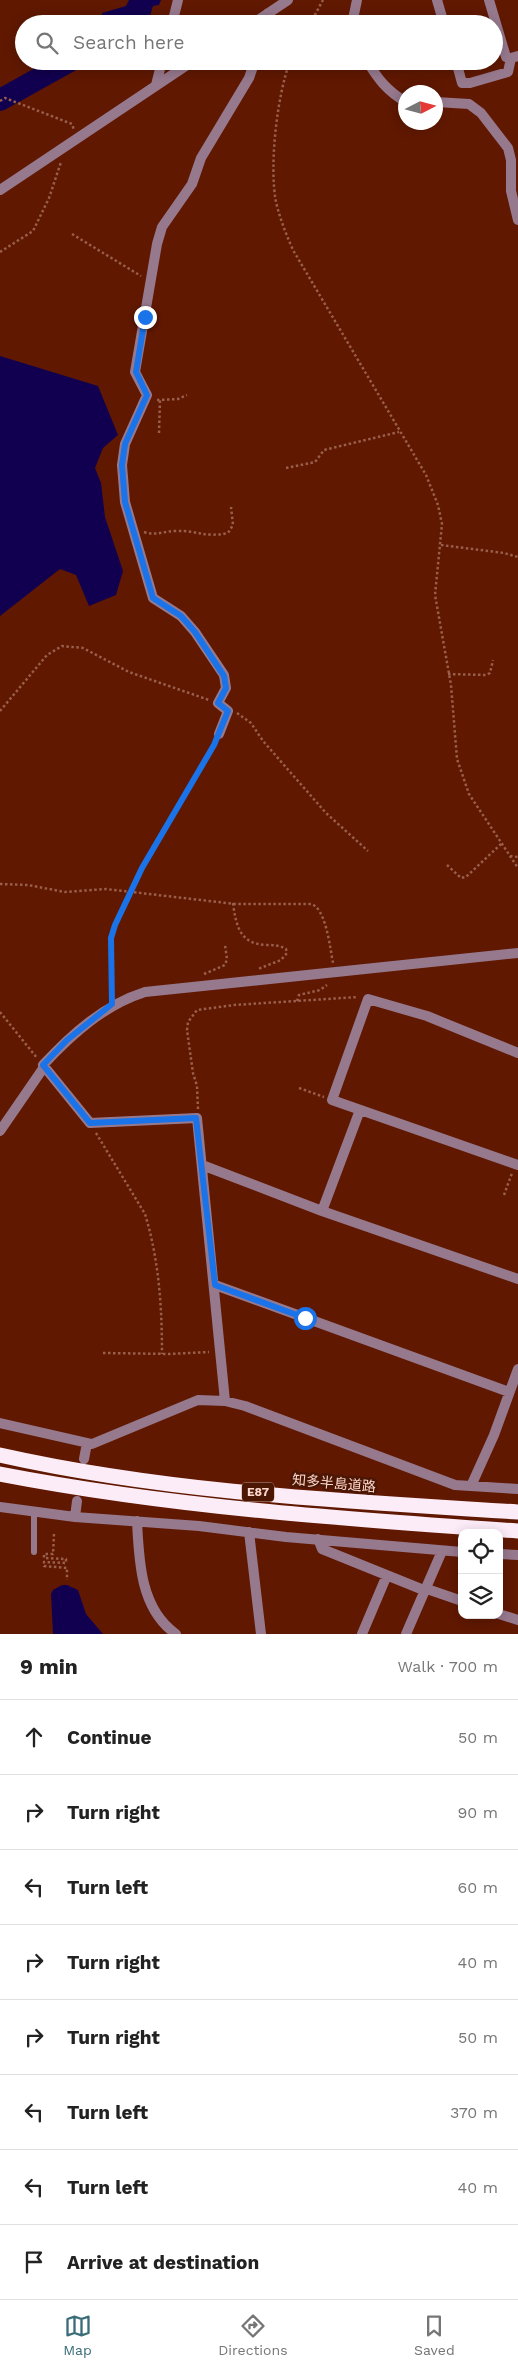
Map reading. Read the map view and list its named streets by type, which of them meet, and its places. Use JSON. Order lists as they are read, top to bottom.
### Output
{
  "streets": {
    "highway": ["知多半島道路", "E87"]
  },
  "north": "right",
  "page": {
    "search": "Search here",
    "heading": ["9 min", "Walk · 700 m"],
    "list": [
      ["Continue", "50 m"],
      ["Turn right", "90 m"],
      ["Turn left", "60 m"],
      ["Turn right", "40 m"],
      ["Turn right", "50 m"],
      ["Turn left", "370 m"],
      ["Turn left", "40 m"],
      "Arrive at destination"
    ],
    "nav": ["Map", "Directions", "Saved"]
  }
}
